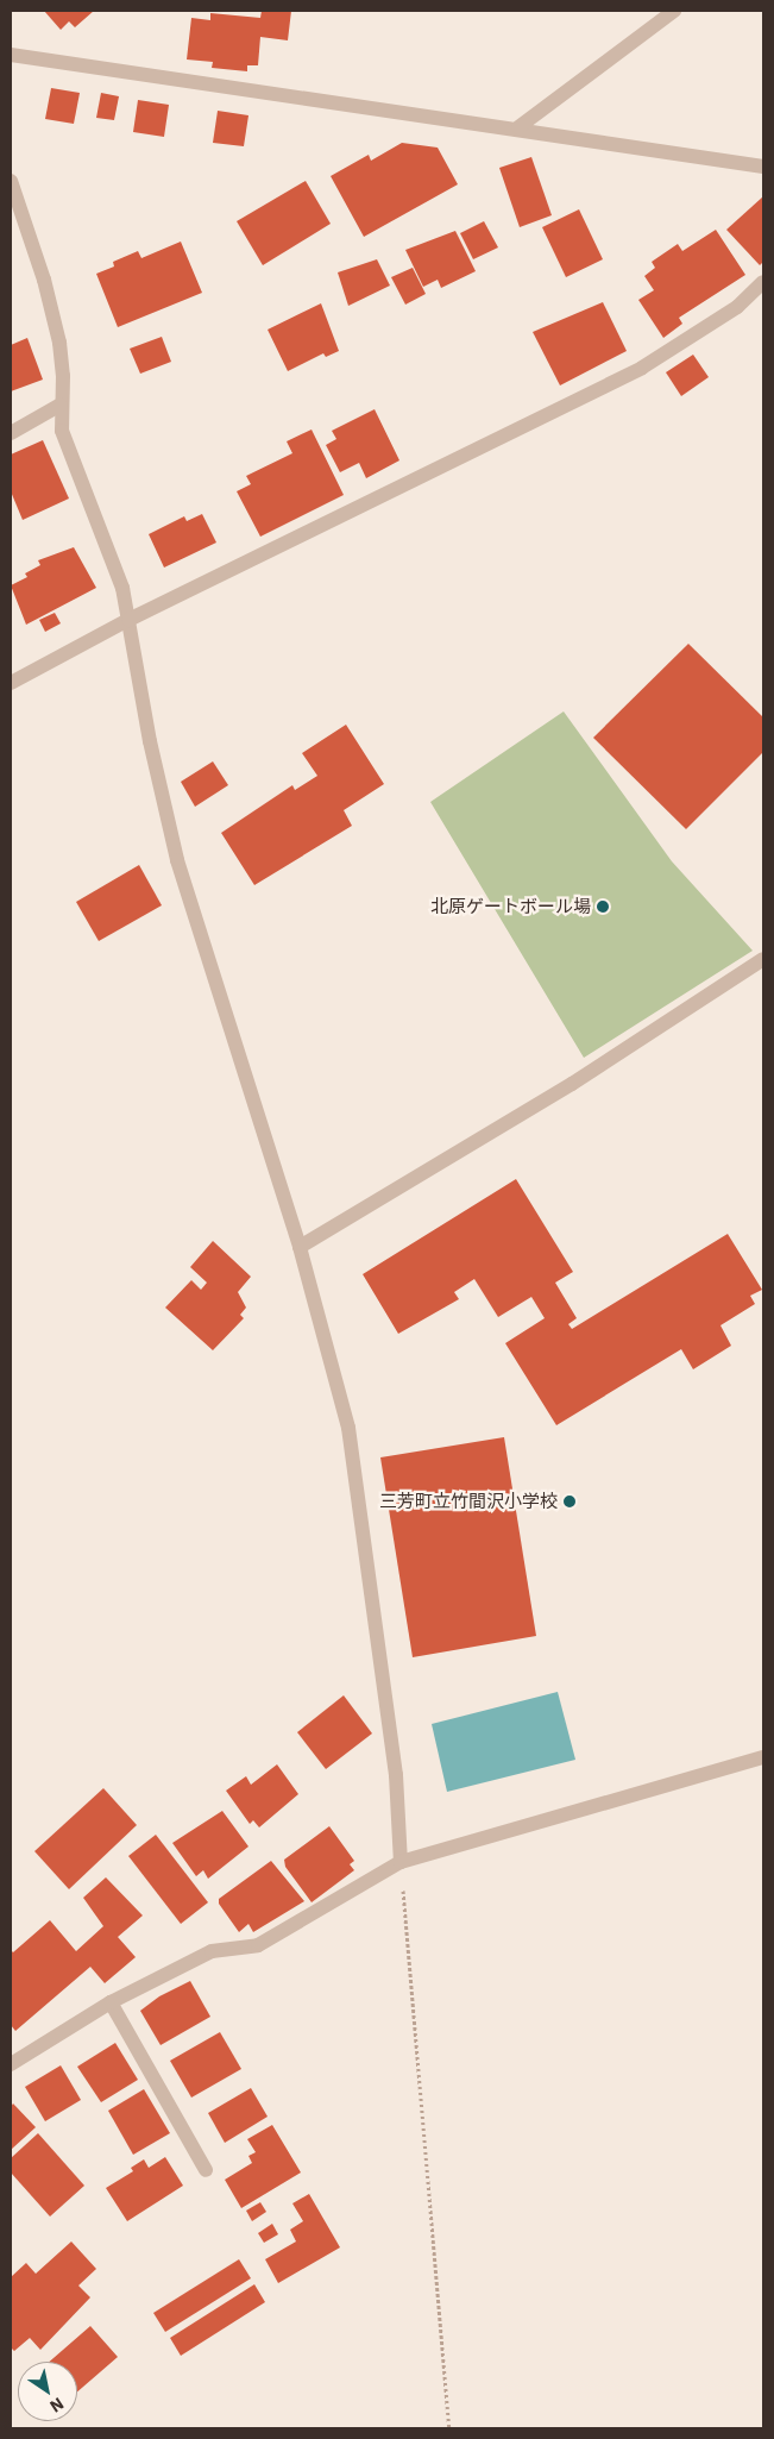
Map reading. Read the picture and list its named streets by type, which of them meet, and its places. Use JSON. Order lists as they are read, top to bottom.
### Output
{
  "places": ["北原ゲートボール場", "三芳町立竹間沢小学校"],
  "north": "bottom right"
}
